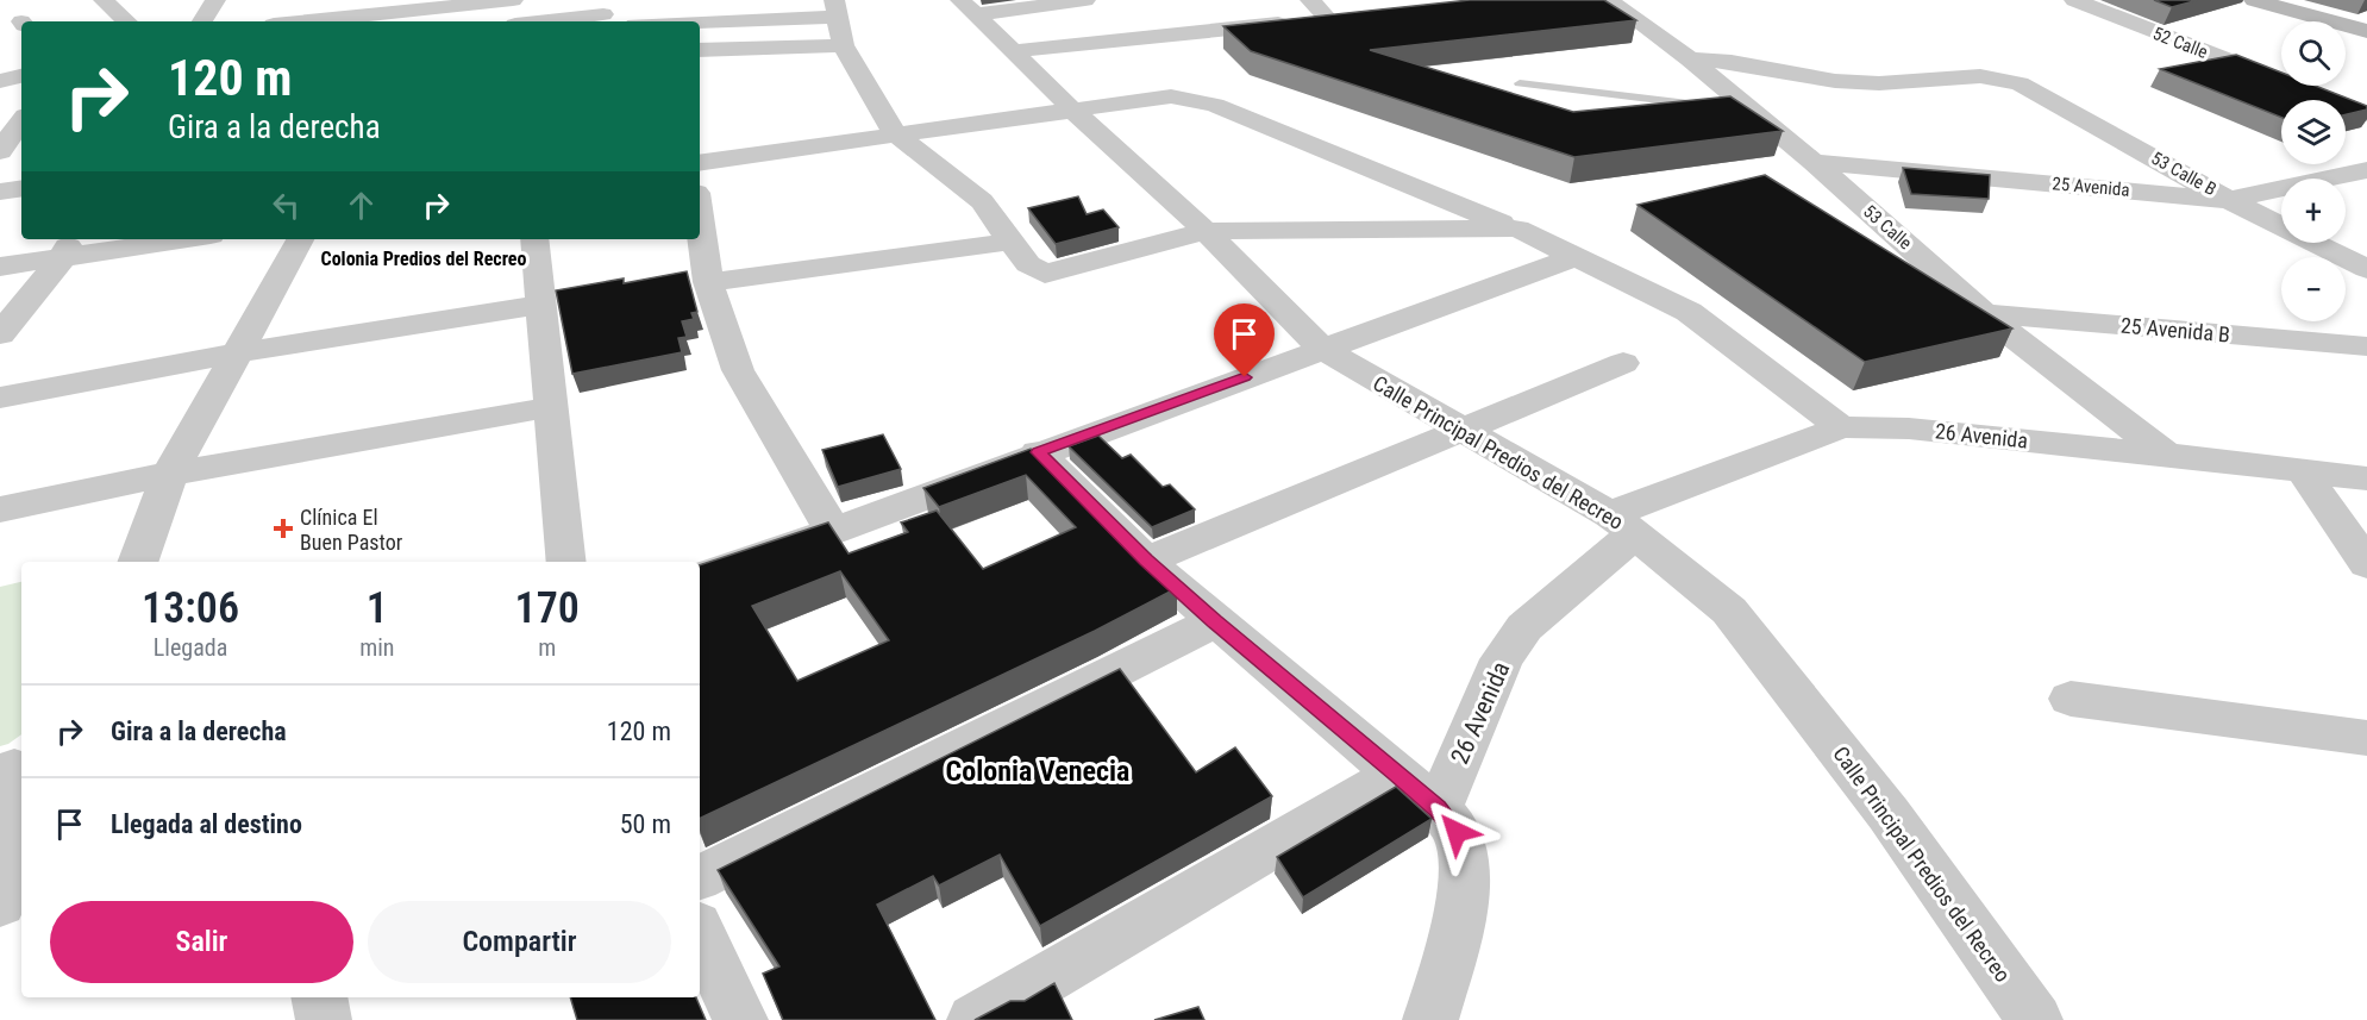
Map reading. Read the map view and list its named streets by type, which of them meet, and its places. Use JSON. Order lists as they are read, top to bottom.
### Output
{
  "streets": {
    "street": [
      "52 Calle",
      "53 Calle B",
      "25 Avenida",
      "53 Calle",
      "25 Avenida B",
      "26 Avenida",
      "Calle Principal Predios del Recreo"
    ]
  },
  "crossings": [
    ["53 Calle B", "25 Avenida"],
    ["53 Calle B", "53 Calle"],
    ["25 Avenida", "53 Calle"],
    ["53 Calle", "25 Avenida B"],
    ["53 Calle", "26 Avenida"],
    ["26 Avenida", "Calle Principal Predios del Recreo"]
  ],
  "districts": ["Colonia Predios del Recreo", "Colonia Venecia"],
  "places": {
    "health": ["Clínica El Buen Pastor"]
  },
  "page": {
    "map_buttons": ["+", "−"],
    "turn": ["120 m", "Gira a la derecha"],
    "eta": [
      "13:06",
      "Llegada",
      "1",
      "min",
      "170",
      "m"
    ],
    "list": [
      {
        "name": "Gira a la derecha",
        "value": "120 m"
      },
      {
        "name": "Llegada al destino",
        "value": "50 m"
      }
    ],
    "buttons": ["Salir", "Compartir"]
  }
}
